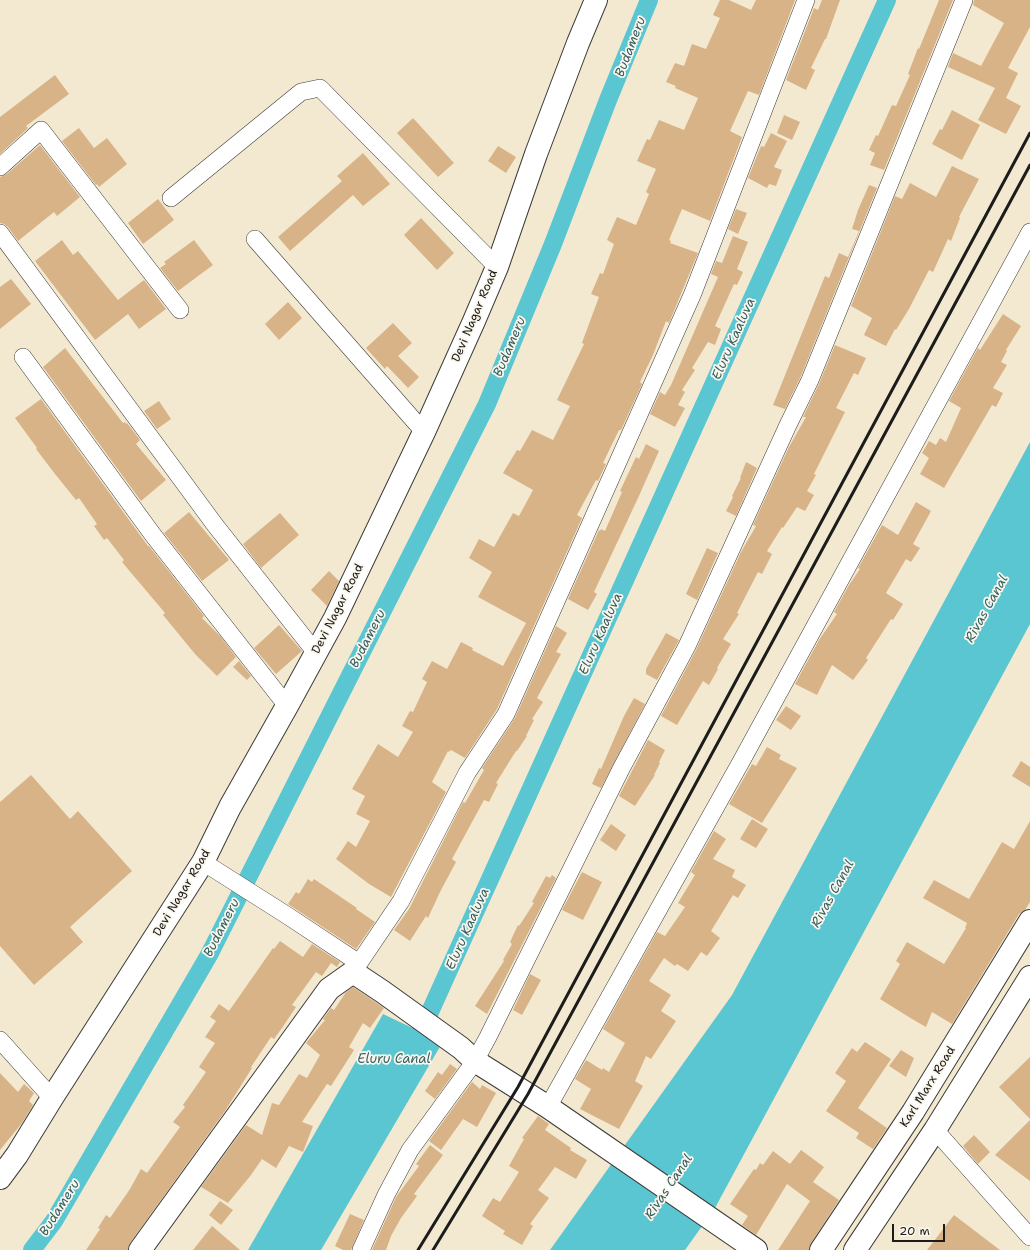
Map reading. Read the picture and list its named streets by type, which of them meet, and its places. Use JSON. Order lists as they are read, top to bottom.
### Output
{
  "streets": {
    "street": ["Devi Nagar Road", "Karl Marx Road"]
  },
  "water": [
    "Budameru",
    "Eluru Kaaluva",
    "Rivas Canal",
    "Eluru Canal"
  ],
  "scale_bar": "20 m"
}
